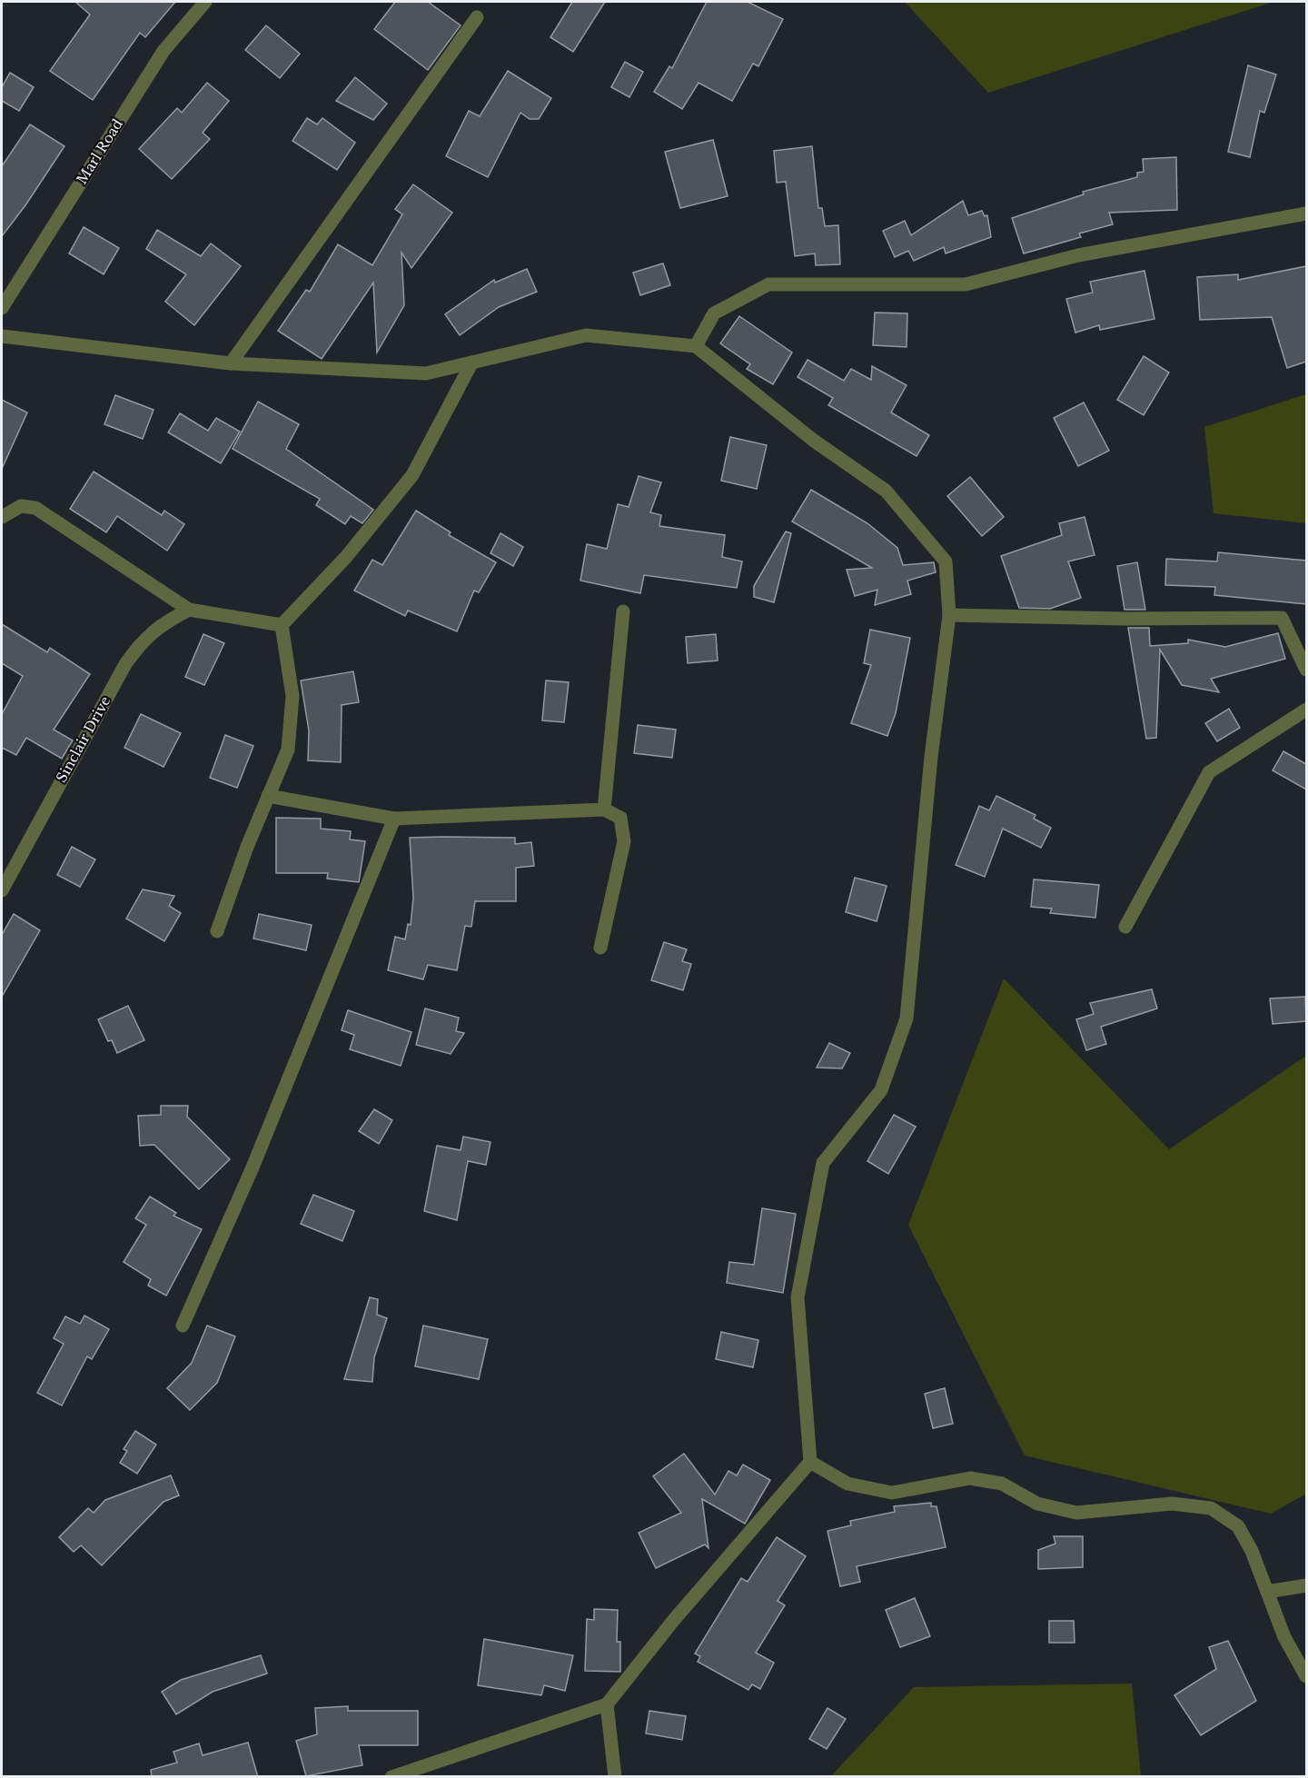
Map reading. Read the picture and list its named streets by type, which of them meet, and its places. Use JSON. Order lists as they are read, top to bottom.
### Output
{
  "streets": {
    "street": ["Marl Road", "Sinclair Drive"]
  }
}
